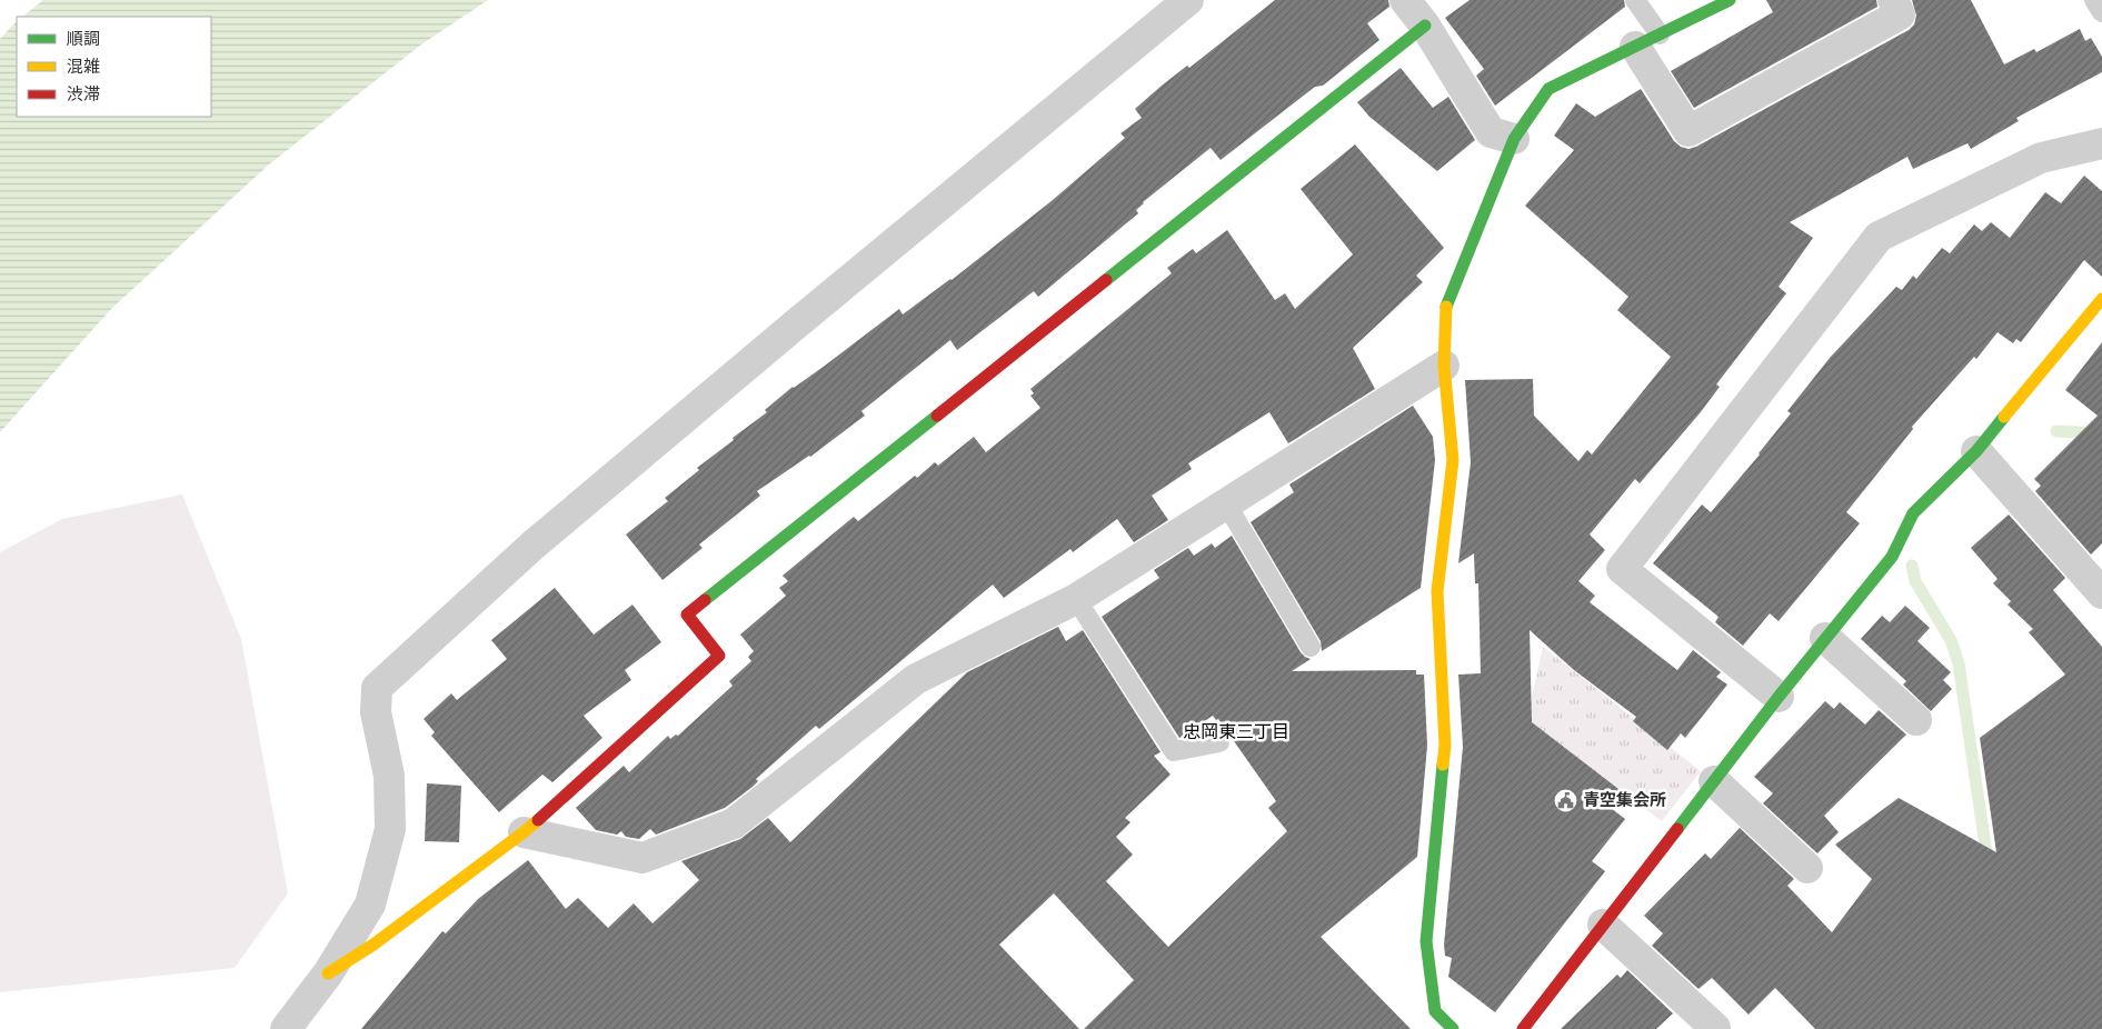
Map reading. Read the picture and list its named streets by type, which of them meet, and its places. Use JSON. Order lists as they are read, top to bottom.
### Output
{
  "districts": ["忠岡東三丁目"],
  "places": {
    "public building": ["青空集会所"]
  },
  "legend": ["順調", "混雑", "渋滞"]
}
